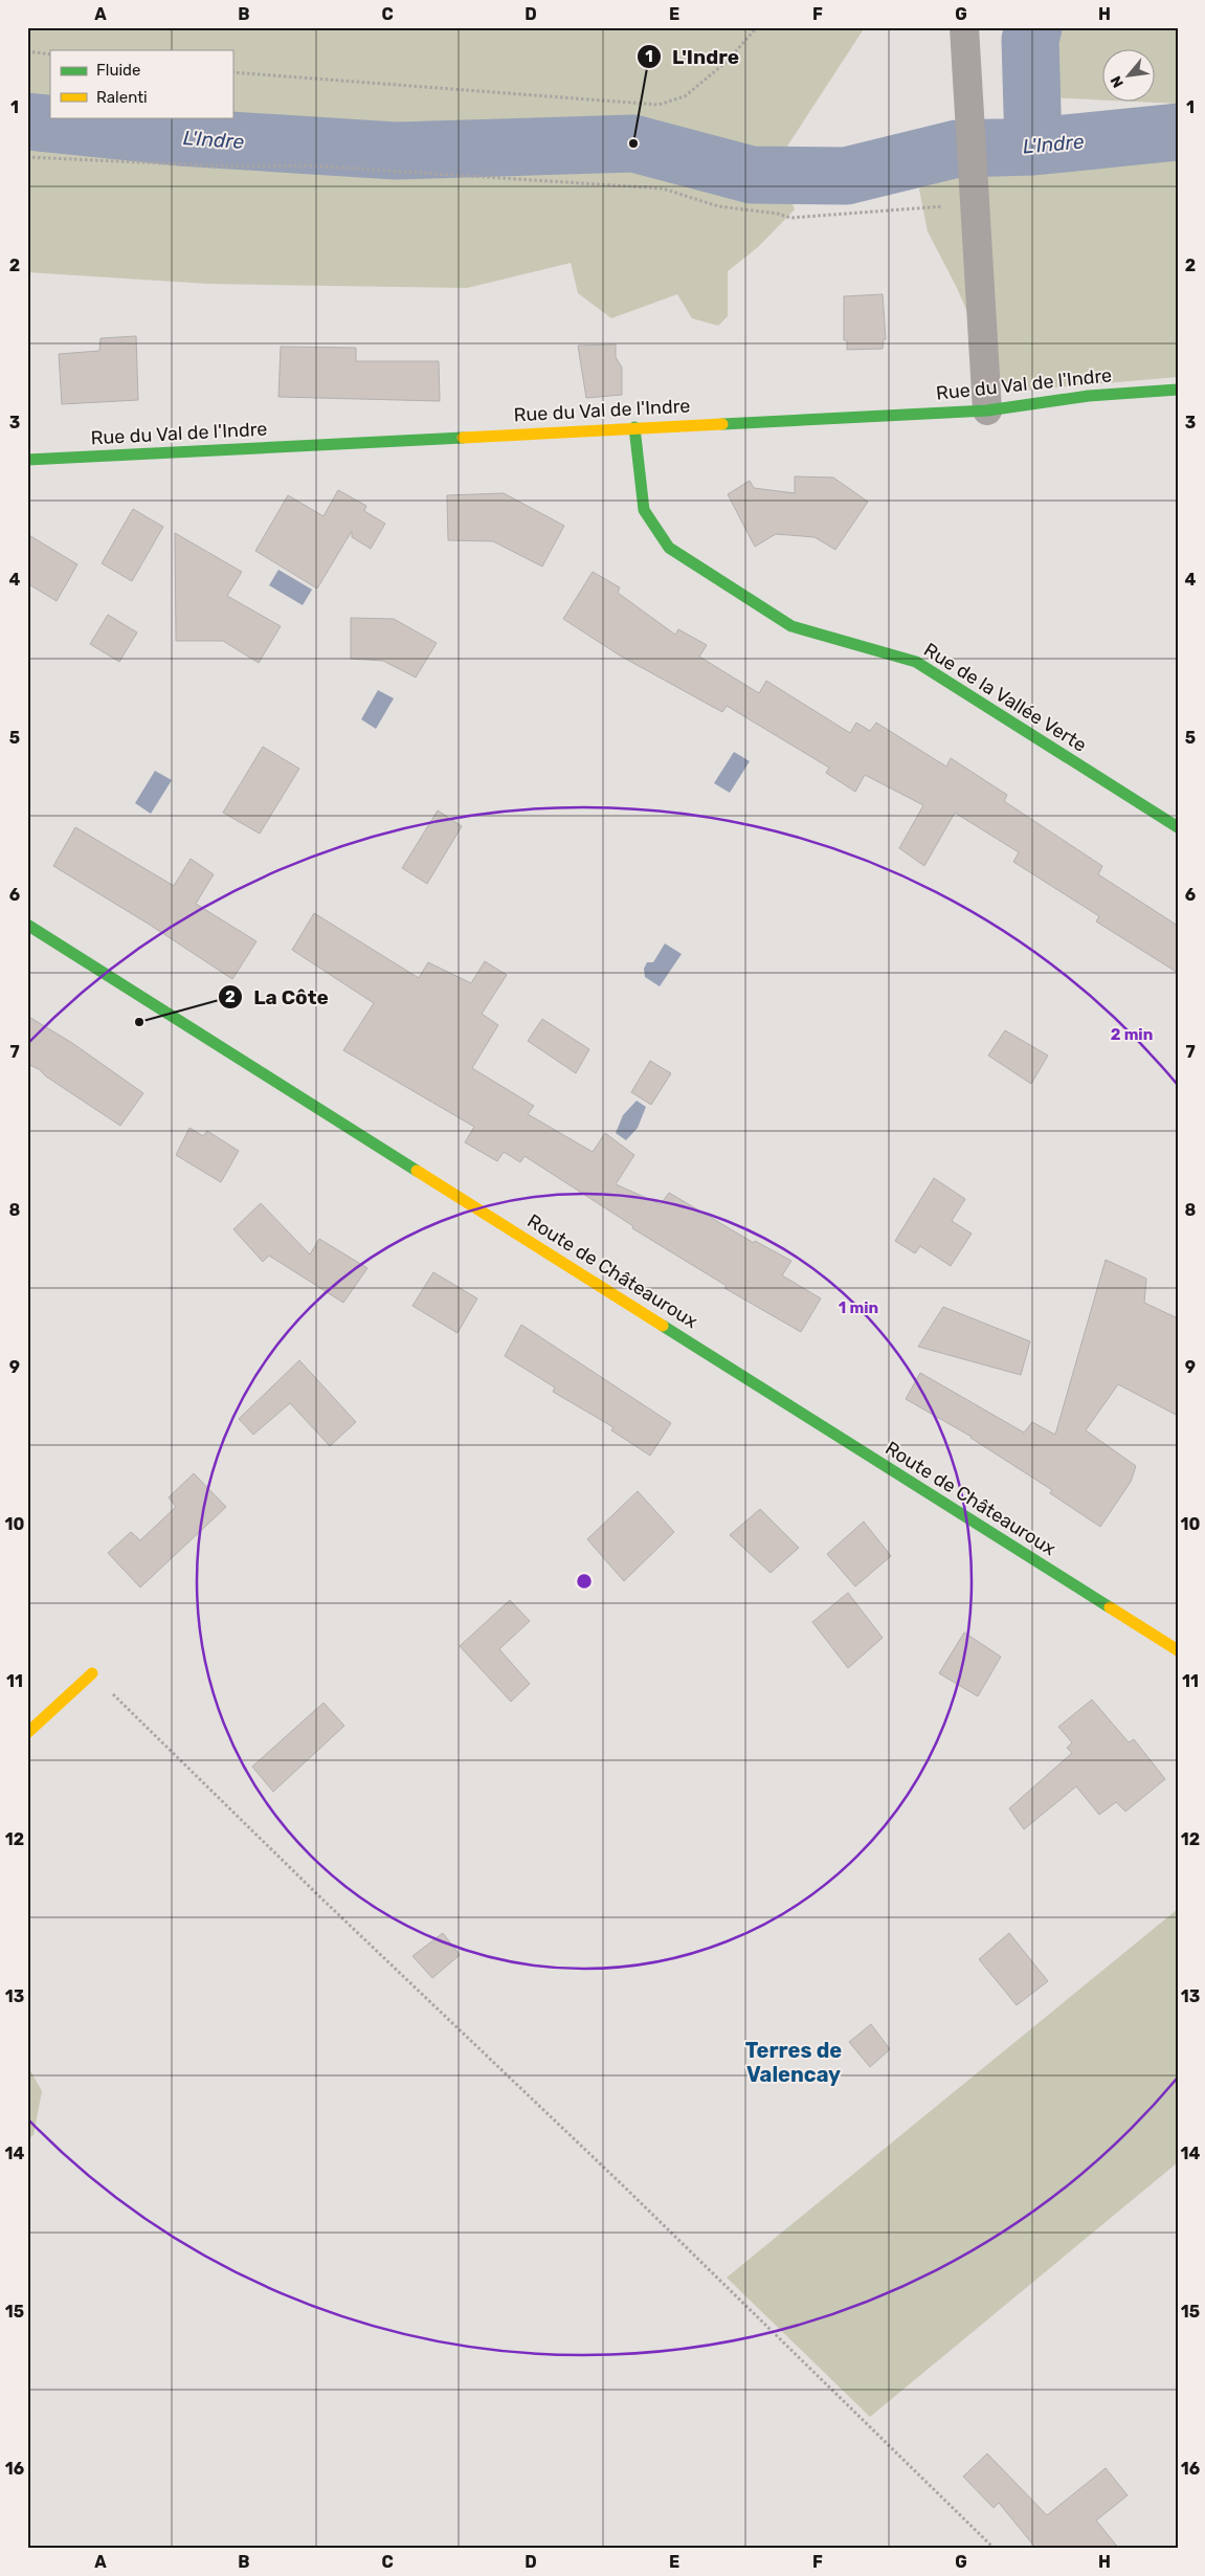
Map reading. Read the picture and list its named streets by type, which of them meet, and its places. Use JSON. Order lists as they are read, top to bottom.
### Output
{
  "streets": {
    "street": ["Rue du Val de l'Indre", "Rue de la Vallée Verte", "Route de Châteauroux"]
  },
  "crossings": [
    ["Rue du Val de l'Indre", "Rue de la Vallée Verte"]
  ],
  "districts": ["Terres de Valencay"],
  "water": ["L'Indre"],
  "places": ["L'Indre", "La Côte"],
  "legend": ["Fluide", "Ralenti"],
  "north": "bottom left",
  "grid": {
    "columns": [
      "A",
      "B",
      "C",
      "D",
      "E",
      "F",
      "G",
      "H"
    ],
    "rows": [
      "1",
      "2",
      "3",
      "4",
      "5",
      "6",
      "7",
      "8",
      "9",
      "10",
      "11",
      "12",
      "13",
      "14",
      "15",
      "16"
    ]
  },
  "rings": ["2 min", "1 min"]
}
